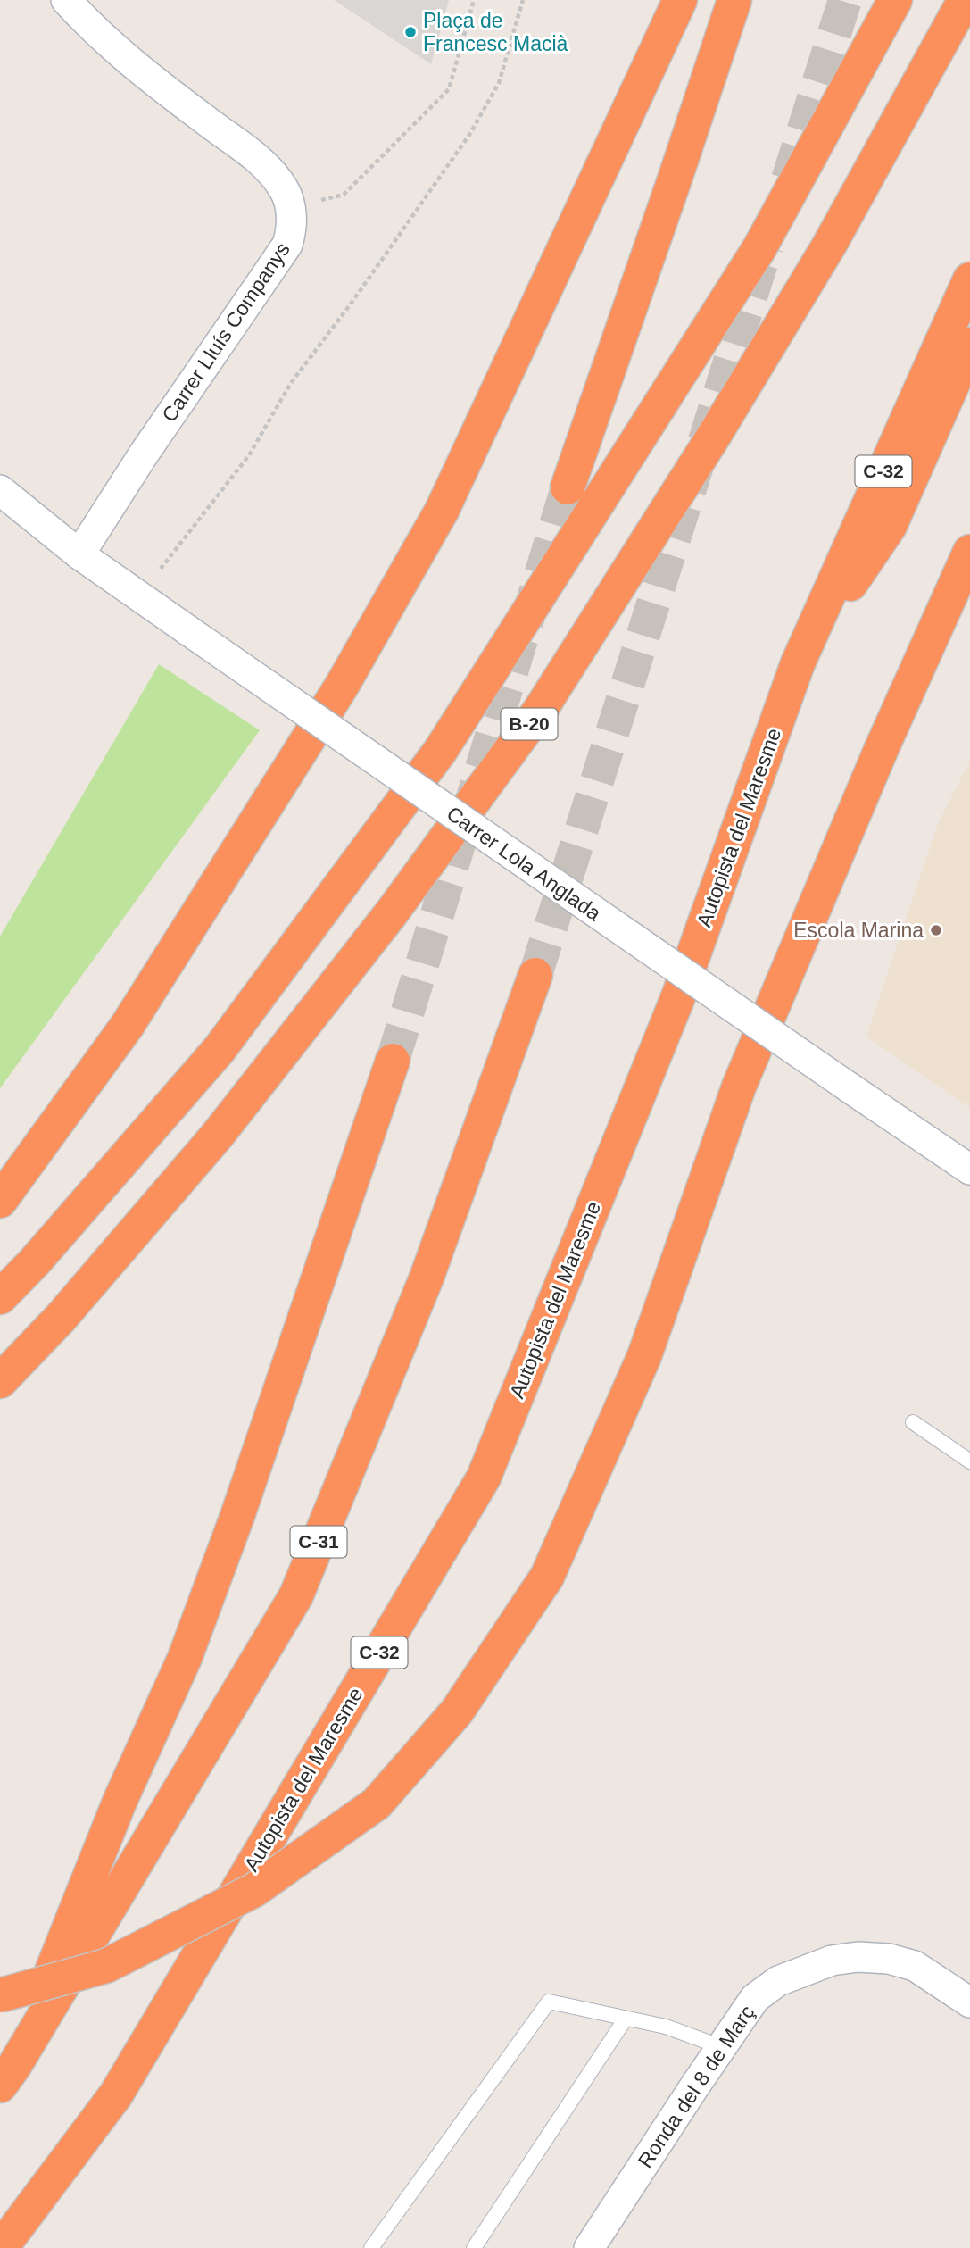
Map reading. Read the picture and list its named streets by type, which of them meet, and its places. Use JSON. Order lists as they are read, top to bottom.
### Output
{
  "streets": {
    "highway": [
      "C-32",
      "B-20",
      "Autopista del Maresme",
      "C-31"
    ],
    "street": ["Carrer Lluís Companys", "Carrer Lola Anglada", "Ronda del 8 de Març"]
  },
  "crossings": [
    ["Carrer Lluís Companys", "Carrer Lola Anglada"]
  ],
  "places": ["Plaça de Francesc Macià", "Escola Marina"]
}
